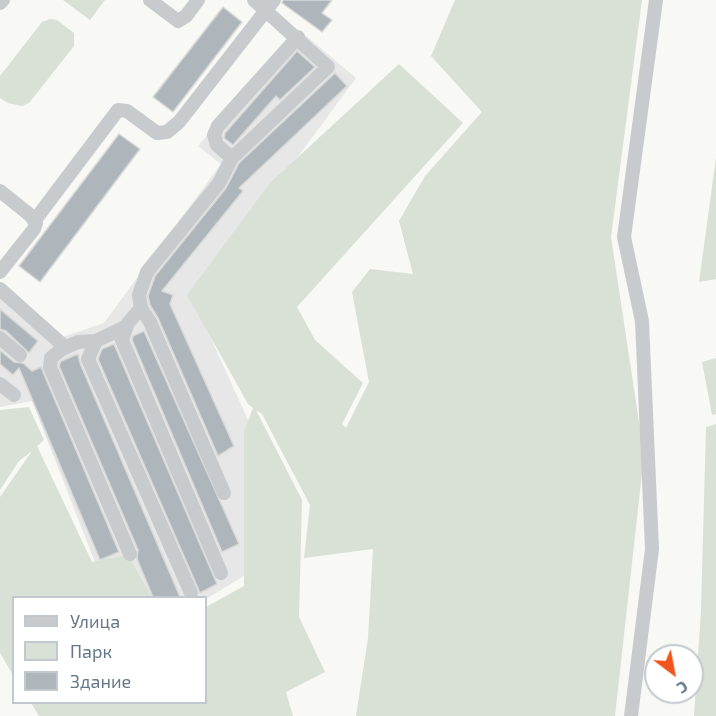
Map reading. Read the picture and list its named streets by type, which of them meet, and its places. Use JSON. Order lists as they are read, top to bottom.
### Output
{
  "legend": ["Улица", "Парк", "Здание"],
  "north": "bottom right"
}
